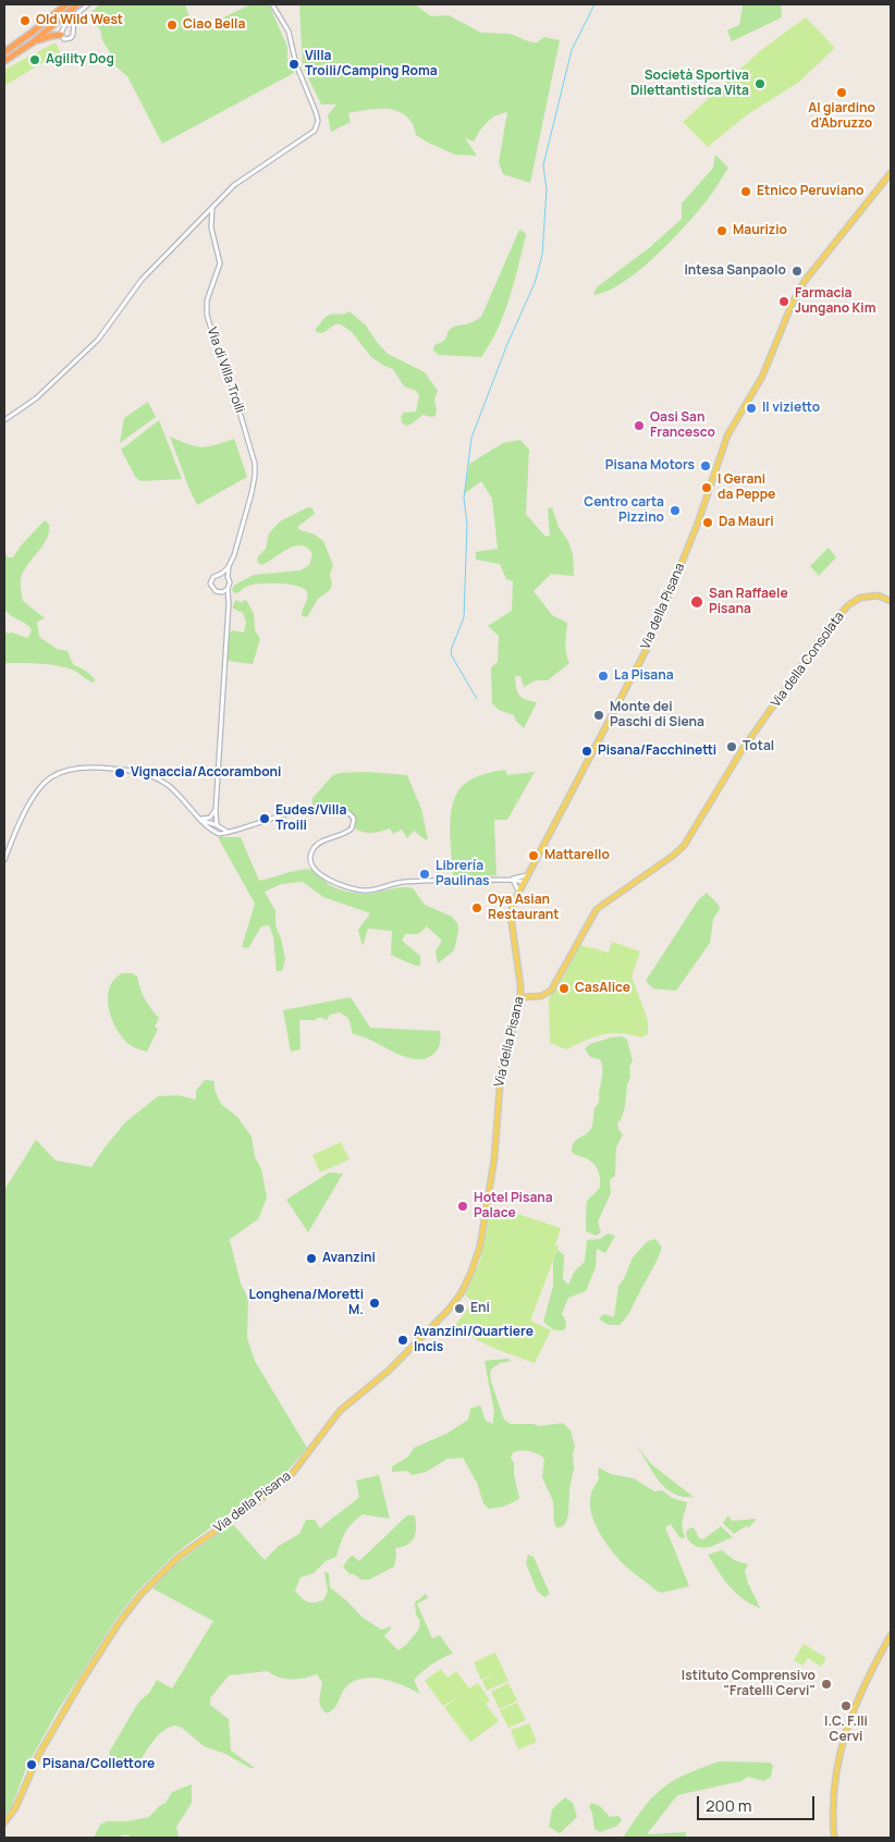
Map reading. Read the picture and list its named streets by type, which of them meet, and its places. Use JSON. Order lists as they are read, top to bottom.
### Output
{
  "streets": {
    "main road": ["Via della Pisana", "Via della Consolata"],
    "street": ["Via di Villa Troili"]
  },
  "crossings": [
    ["Via della Pisana", "Via della Consolata"]
  ],
  "places": [
    "Old Wild West",
    "Ciao Bella",
    "Agility Dog",
    "Villa Troili/Camping Roma",
    "Società Sportiva Dilettantistica Vita",
    "Al giardino d'Abruzzo",
    "Etnico Peruviano",
    "Maurizio",
    "Intesa Sanpaolo",
    "Farmacia Jungano Kim",
    "Il vizietto",
    "Oasi San Francesco",
    "Pisana Motors",
    "I Gerani da Peppe",
    "Centro carta Pizzino",
    "Da Mauri",
    "San Raffaele Pisana",
    "La Pisana",
    "Monte dei Paschi di Siena",
    "Total",
    "Pisana/Facchinetti",
    "Vignaccia/Accoramboni",
    "Eudes/Villa Troili",
    "Mattarello",
    "Librería Paulinas",
    "Oya Asian Restaurant",
    "CasAlice",
    "Hotel Pisana Palace",
    "Avanzini",
    "Longhena/Moretti M.",
    "Eni",
    "Avanzini/Quartiere Incis",
    "Istituto Comprensivo \"Fratelli Cervi\"",
    "I.C. F.lli Cervi",
    "Pisana/Collettore"
  ],
  "scale_bar": "200 m"
}
